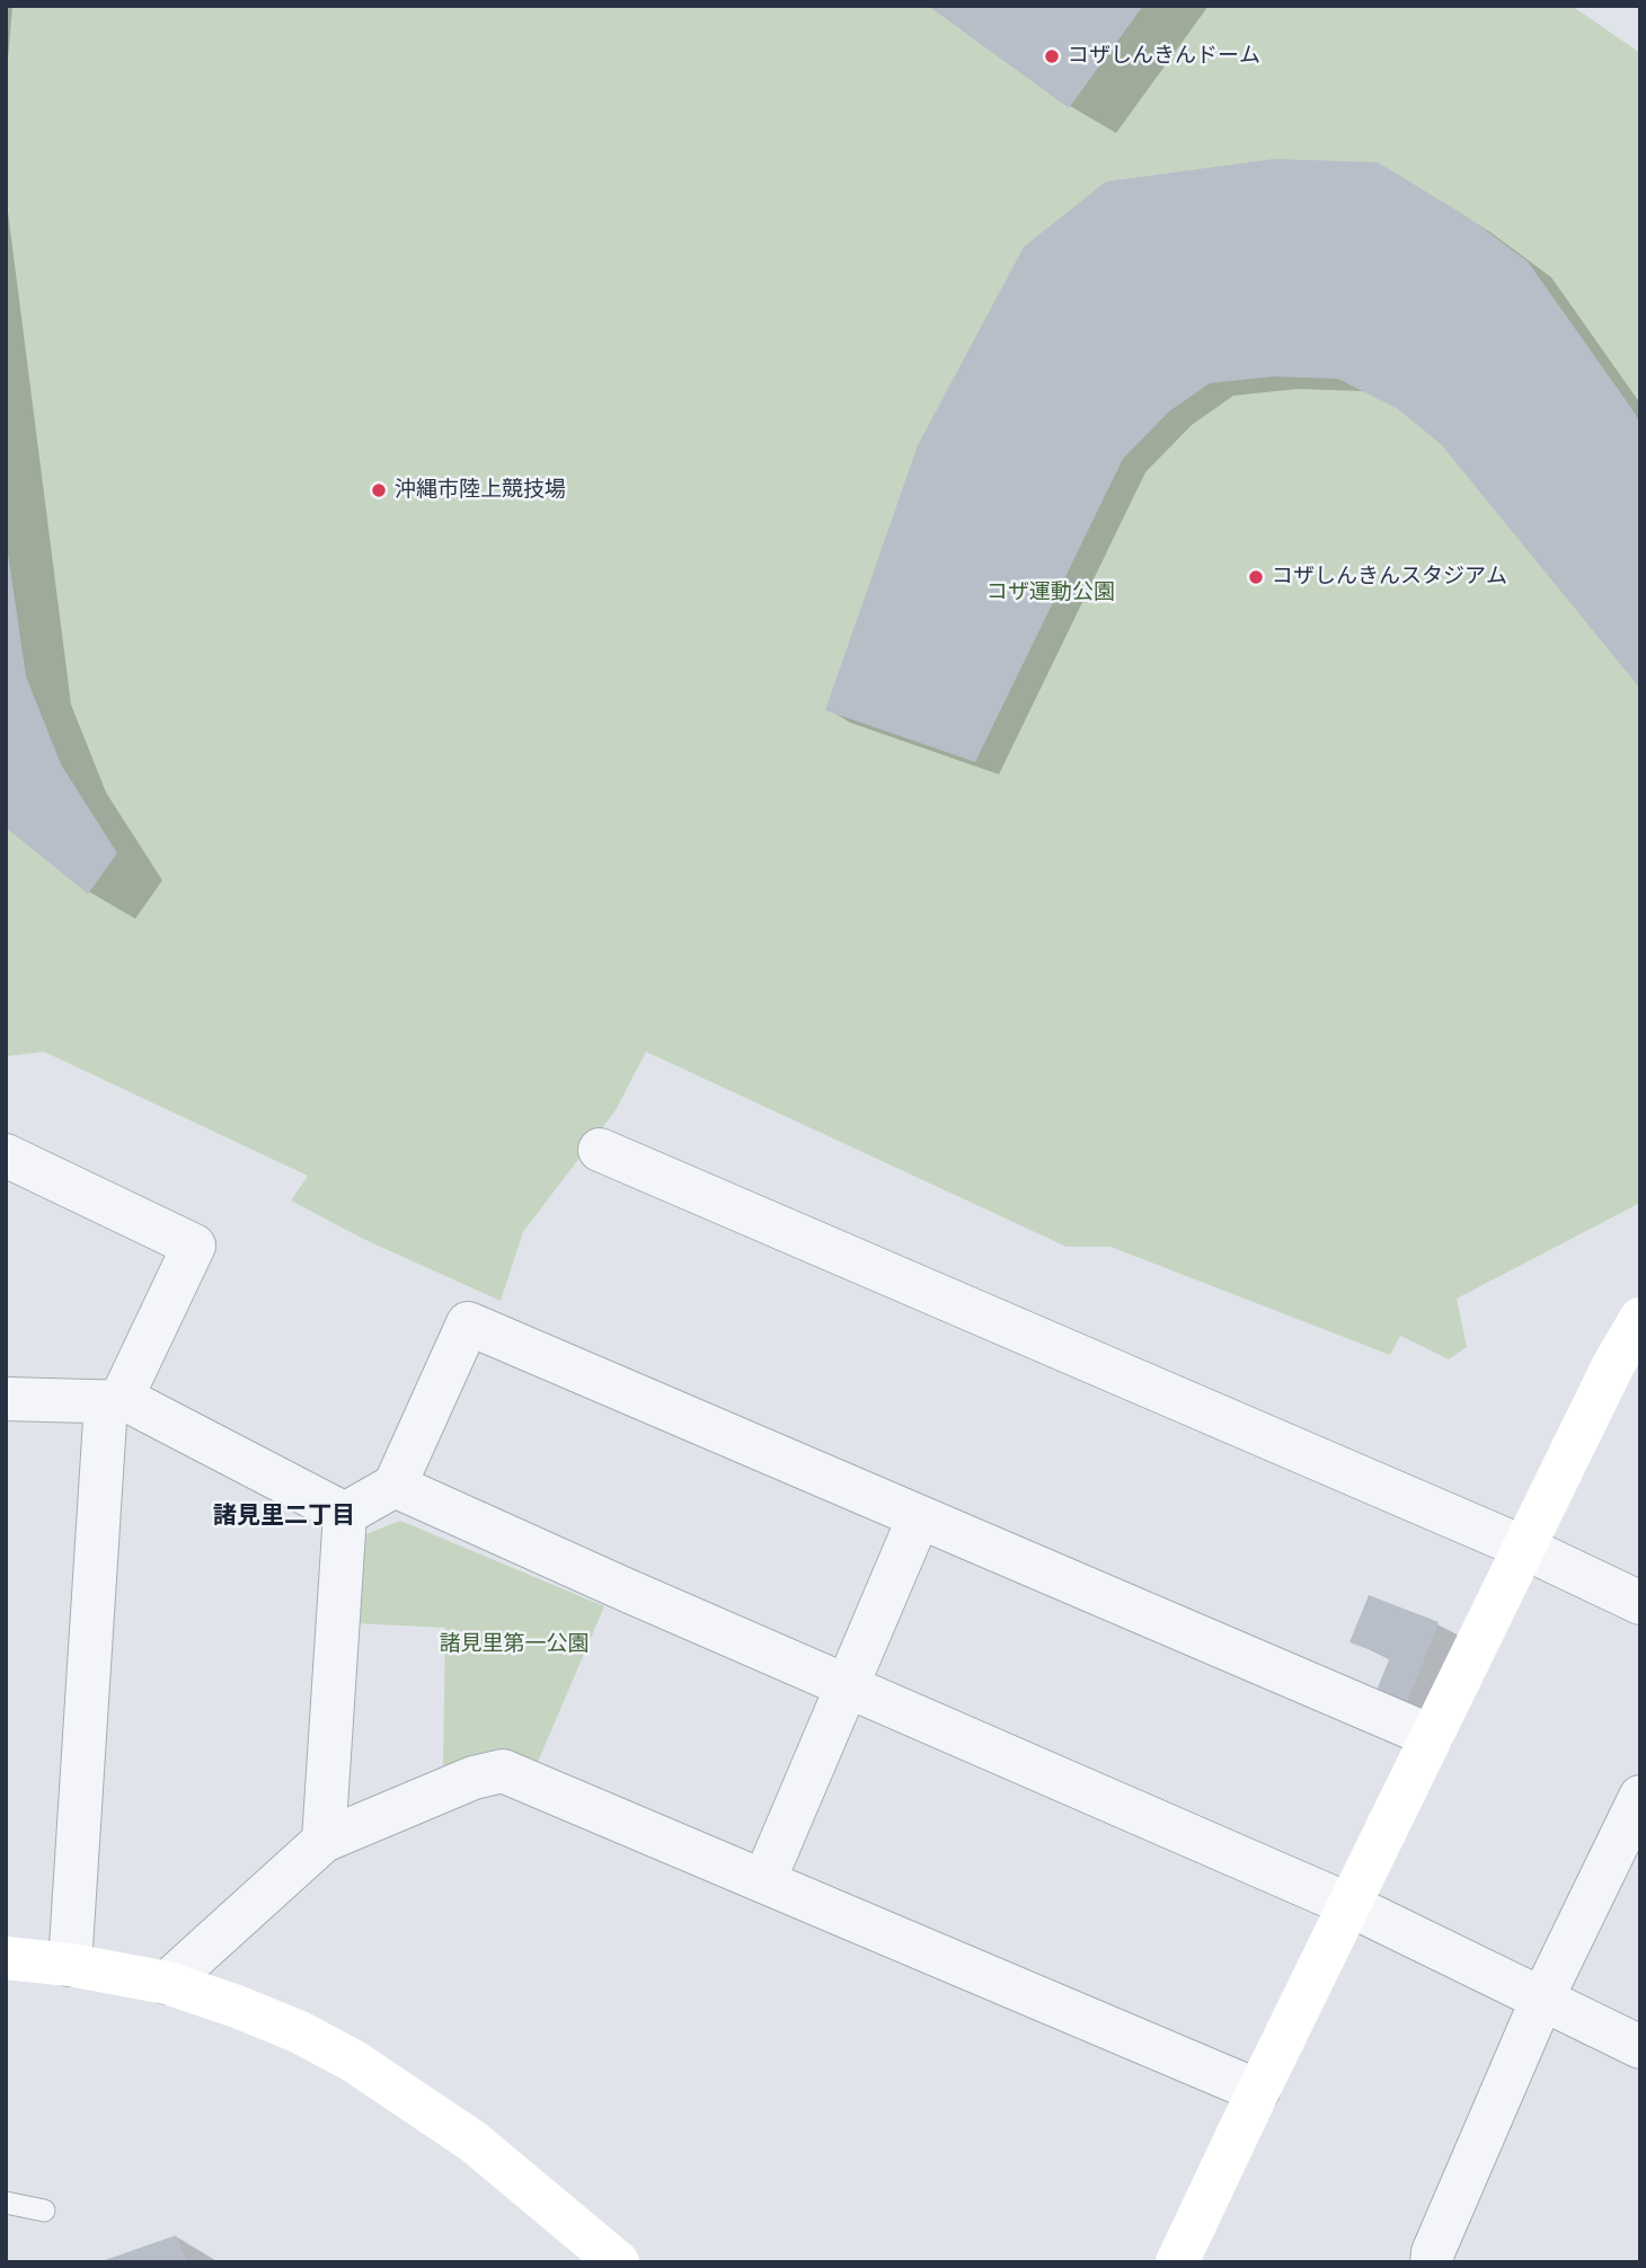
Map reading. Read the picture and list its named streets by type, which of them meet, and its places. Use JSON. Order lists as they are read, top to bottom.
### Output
{
  "districts": ["諸見里二丁目"],
  "parks": ["コザ運動公園", "諸見里第一公園"],
  "places": ["コザしんきんドーム", "沖縄市陸上競技場", "コザしんきんスタジアム"]
}
